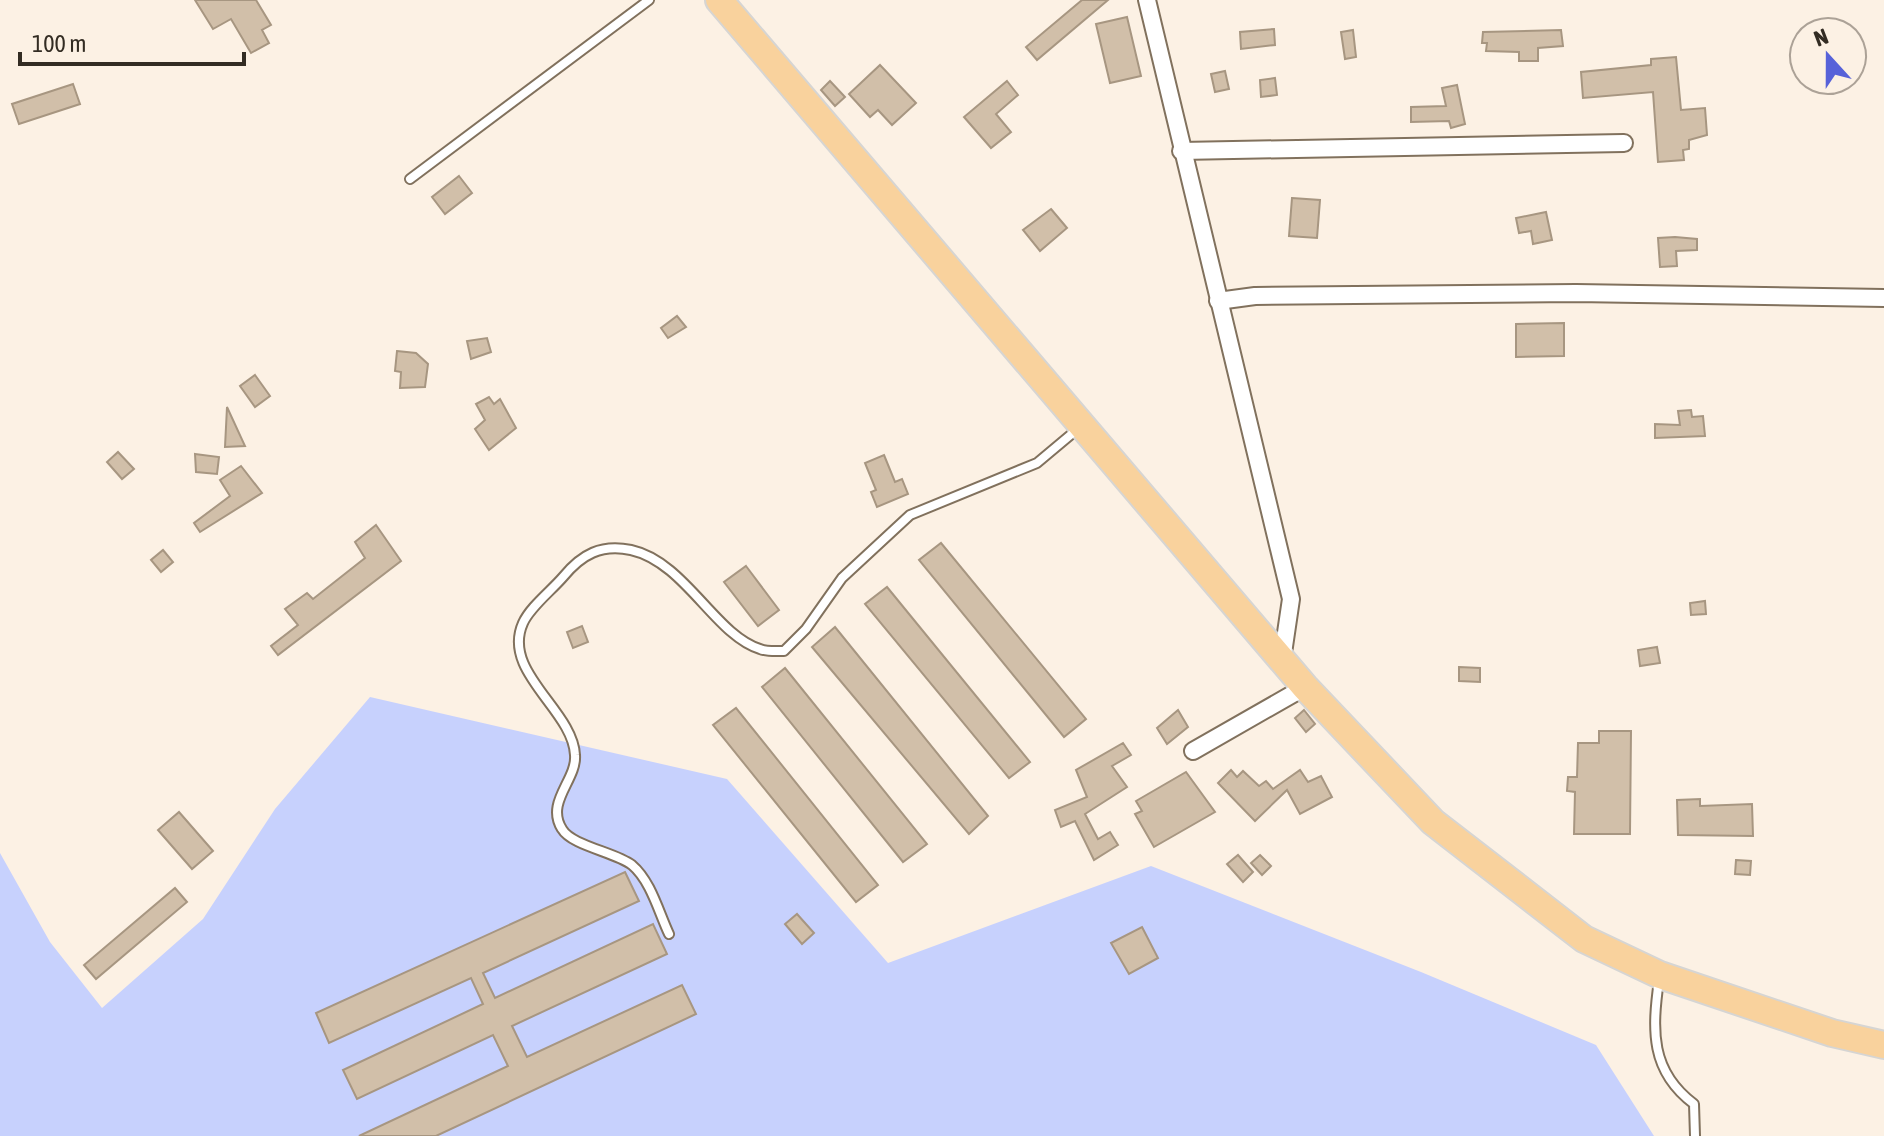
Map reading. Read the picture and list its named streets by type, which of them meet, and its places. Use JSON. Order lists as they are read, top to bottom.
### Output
{
  "scale_bar": "100 m",
  "north": "top"
}
